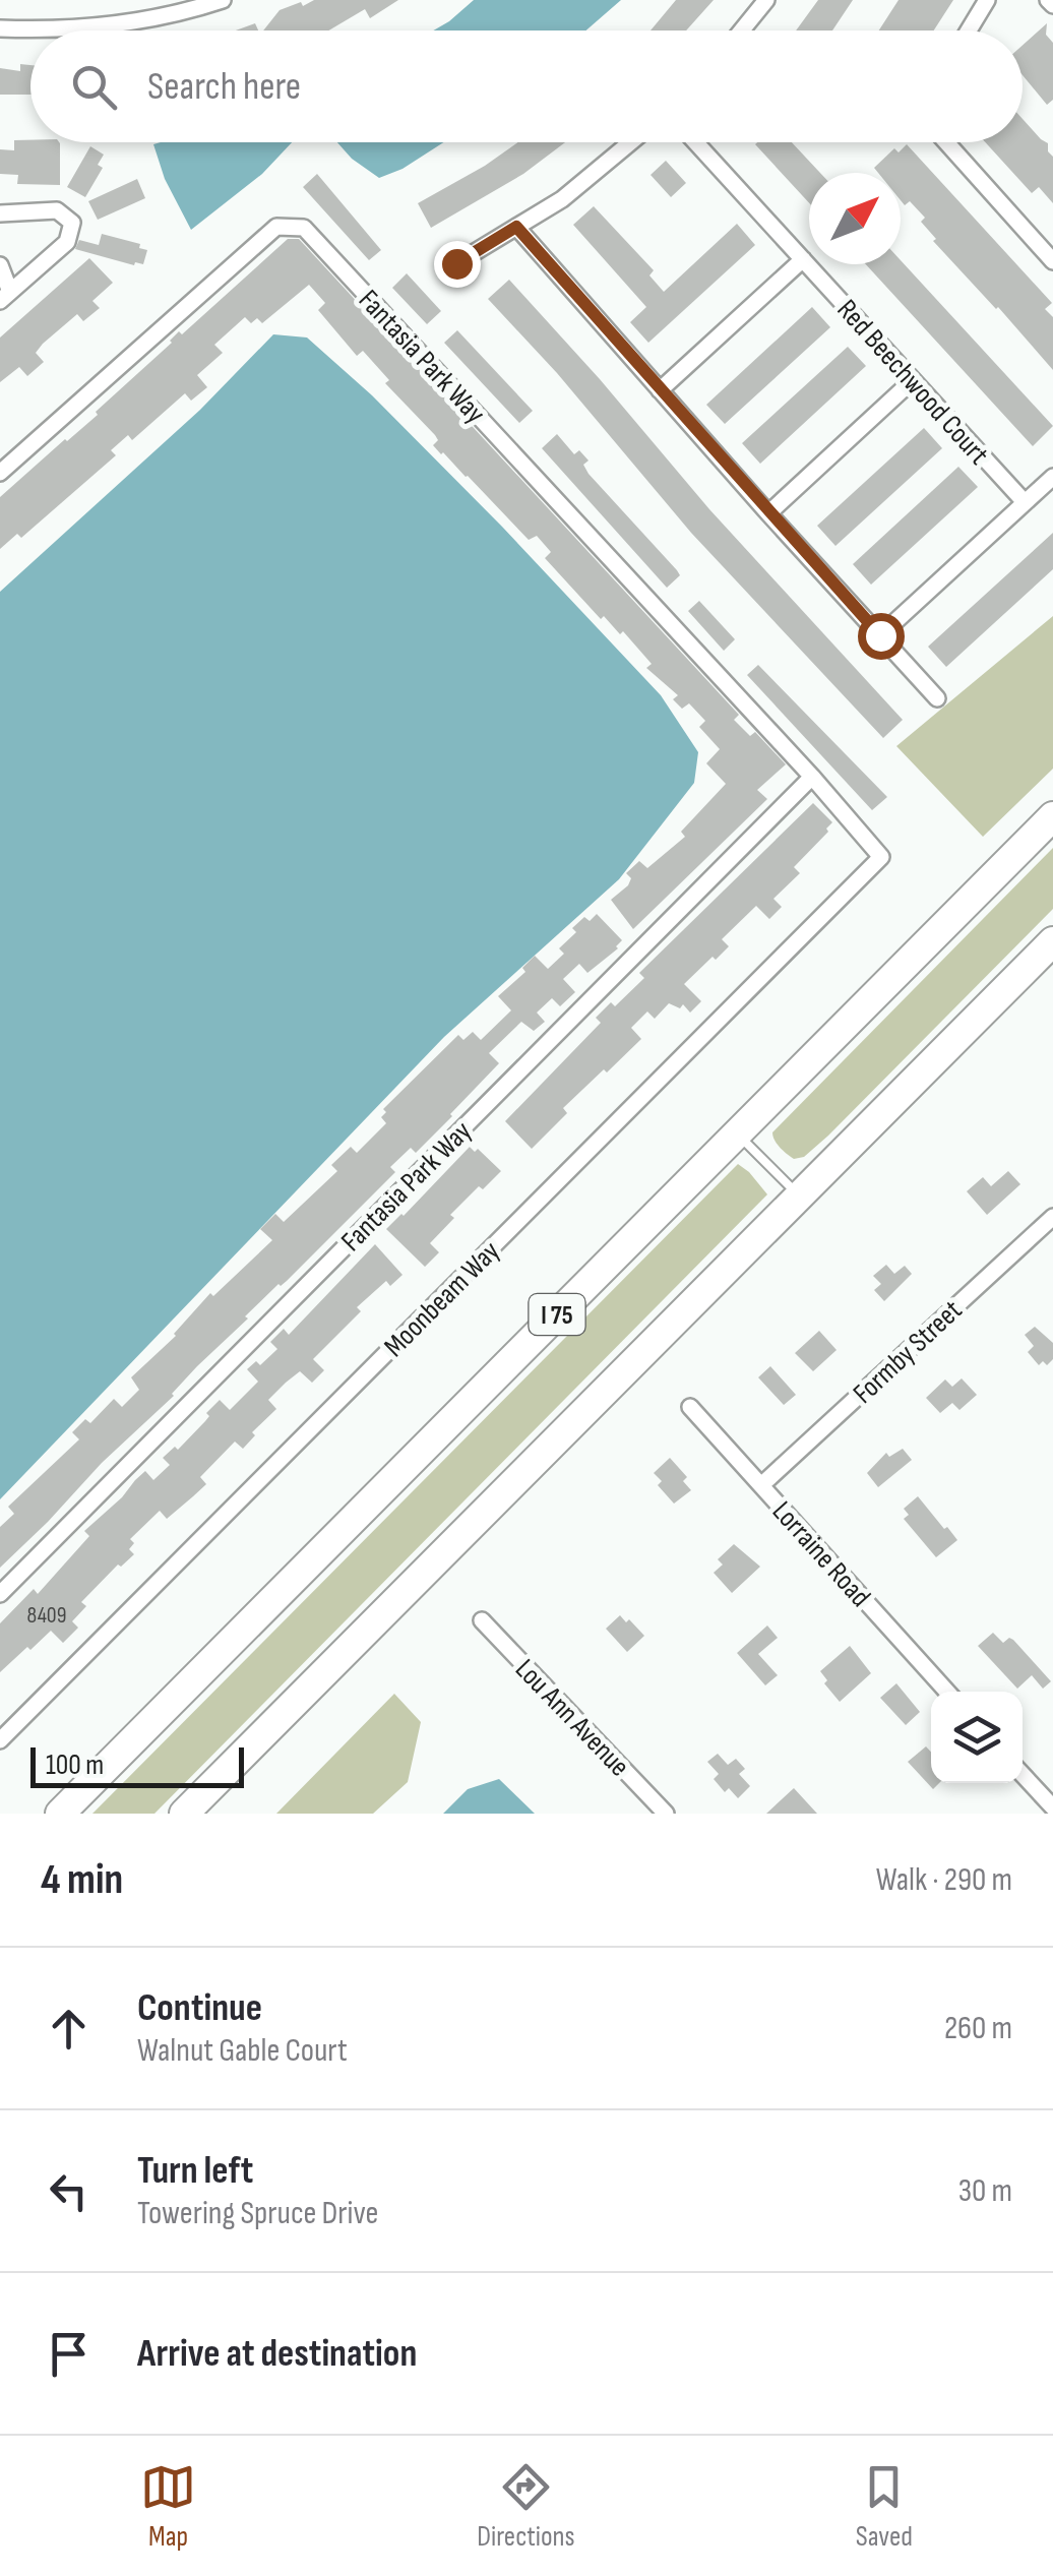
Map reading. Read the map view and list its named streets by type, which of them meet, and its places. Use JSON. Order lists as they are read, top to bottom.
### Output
{
  "streets": {
    "highway": ["I 75"],
    "street": [
      "Fantasia Park Way",
      "Red Beechwood Court",
      "Moonbeam Way",
      "Formby Street",
      "Lorraine Road",
      "Lou Ann Avenue"
    ]
  },
  "crossings": [
    ["Fantasia Park Way", "Moonbeam Way"],
    ["Formby Street", "Lorraine Road"]
  ],
  "house_numbers": ["8409"],
  "scale_bar": "100 m",
  "north": "top right",
  "page": {
    "search": "Search here",
    "scale": "100 m",
    "heading": ["4 min", "Walk · 290 m"],
    "list": [
      ["Continue", "Walnut Gable Court", "260 m"],
      ["Turn left", "Towering Spruce Drive", "30 m"],
      "Arrive at destination"
    ],
    "nav": ["Map", "Directions", "Saved"]
  }
}
